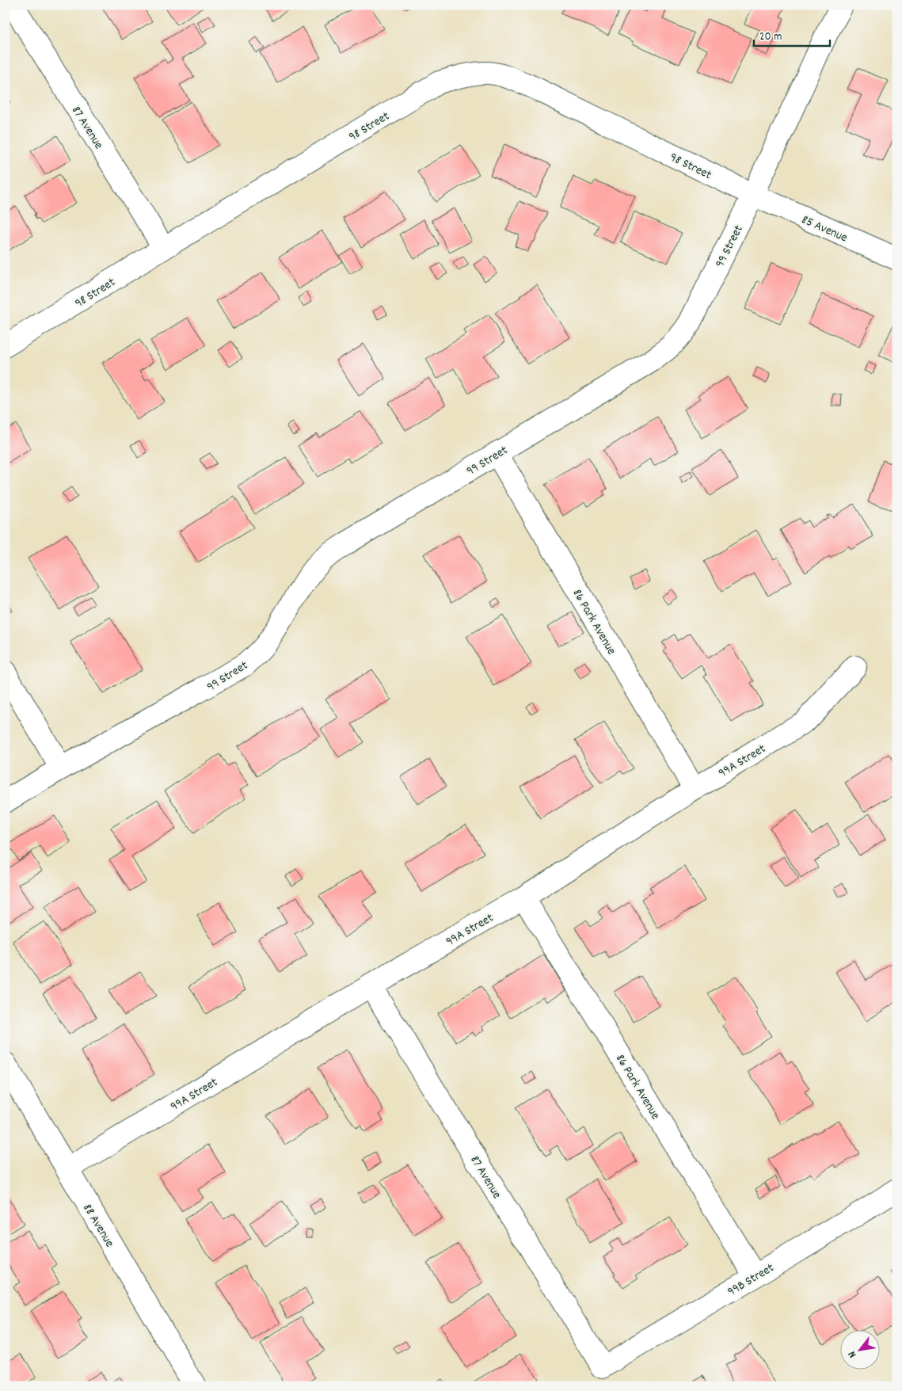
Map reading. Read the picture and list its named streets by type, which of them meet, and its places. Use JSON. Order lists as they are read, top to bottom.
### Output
{
  "streets": {
    "street": [
      "98 Street",
      "87 Avenue",
      "85 Avenue",
      "99 Street",
      "86 Park Avenue",
      "99A Street",
      "88 Avenue",
      "99B Street"
    ]
  },
  "crossings": [
    ["98 Street", "87 Avenue"],
    ["98 Street", "85 Avenue"],
    ["98 Street", "99 Street"],
    ["87 Avenue", "99A Street"],
    ["87 Avenue", "99B Street"],
    ["85 Avenue", "99 Street"],
    ["99 Street", "86 Park Avenue"],
    ["86 Park Avenue", "99A Street"],
    ["86 Park Avenue", "99B Street"],
    ["99A Street", "88 Avenue"]
  ],
  "scale_bar": "20 m",
  "north": "bottom left"
}
